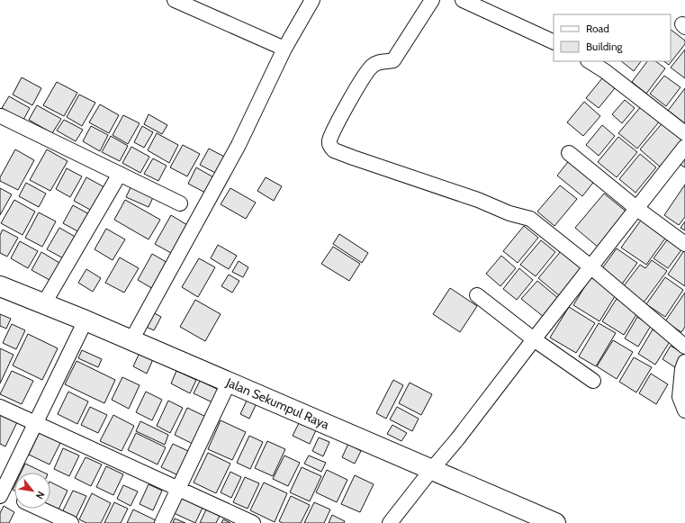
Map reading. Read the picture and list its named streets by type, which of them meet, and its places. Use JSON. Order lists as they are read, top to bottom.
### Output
{
  "streets": {
    "main road": ["Jalan Sekumpul Raya"]
  },
  "legend": ["Road", "Building"],
  "north": "bottom right"
}
